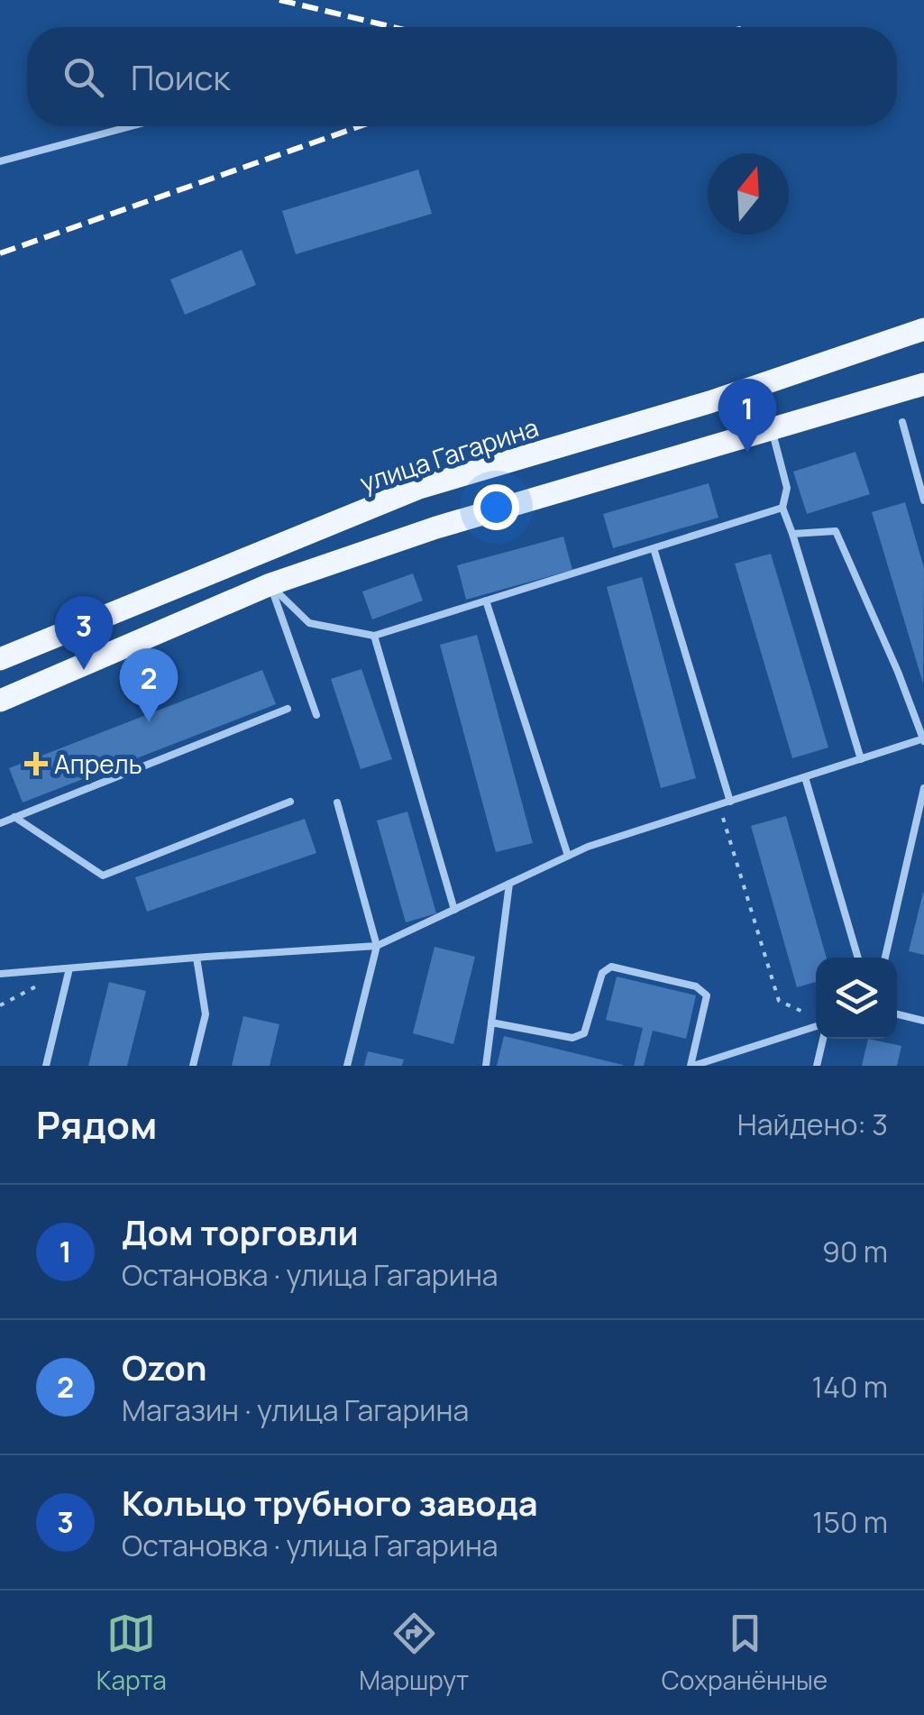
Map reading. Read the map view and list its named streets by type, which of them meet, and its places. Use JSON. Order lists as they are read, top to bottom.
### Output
{
  "streets": {
    "main road": ["улица Гагарина"]
  },
  "places": {
    "health": ["Апрель"]
  },
  "north": "top",
  "page": {
    "search": "Поиск",
    "pins": ["1", "3", "2"],
    "heading": ["Рядом", "Найдено: 3"],
    "list": [
      {
        "mark": "1",
        "name": "Дом торговли",
        "note": "Остановка · улица Гагарина",
        "value": "90 m"
      },
      {
        "mark": "2",
        "name": "Ozon",
        "note": "Магазин · улица Гагарина",
        "value": "140 m"
      },
      {
        "mark": "3",
        "name": "Кольцо трубного завода",
        "note": "Остановка · улица Гагарина",
        "value": "150 m"
      }
    ],
    "nav": ["Карта", "Маршрут", "Сохранённые"]
  }
}
